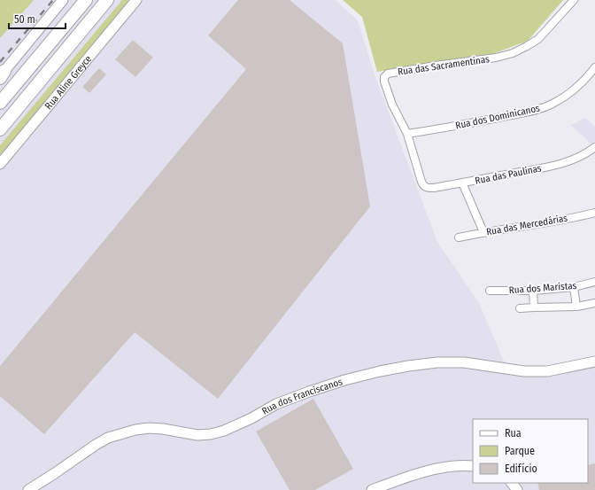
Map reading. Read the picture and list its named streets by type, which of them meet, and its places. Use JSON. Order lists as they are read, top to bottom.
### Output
{
  "streets": {
    "main road": ["Rua Aline Greyce", "Rua dos Franciscanos"],
    "street": [
      "Rua das Sacramentinas",
      "Rua dos Dominicanos",
      "Rua das Paulinas",
      "Rua das Mercedárias",
      "Rua dos Maristas"
    ]
  },
  "crossings": [
    ["Rua das Sacramentinas", "Rua dos Dominicanos"],
    ["Rua das Sacramentinas", "Rua das Paulinas"]
  ],
  "legend": ["Rua", "Parque", "Edifício"],
  "scale_bar": "50 m"
}
